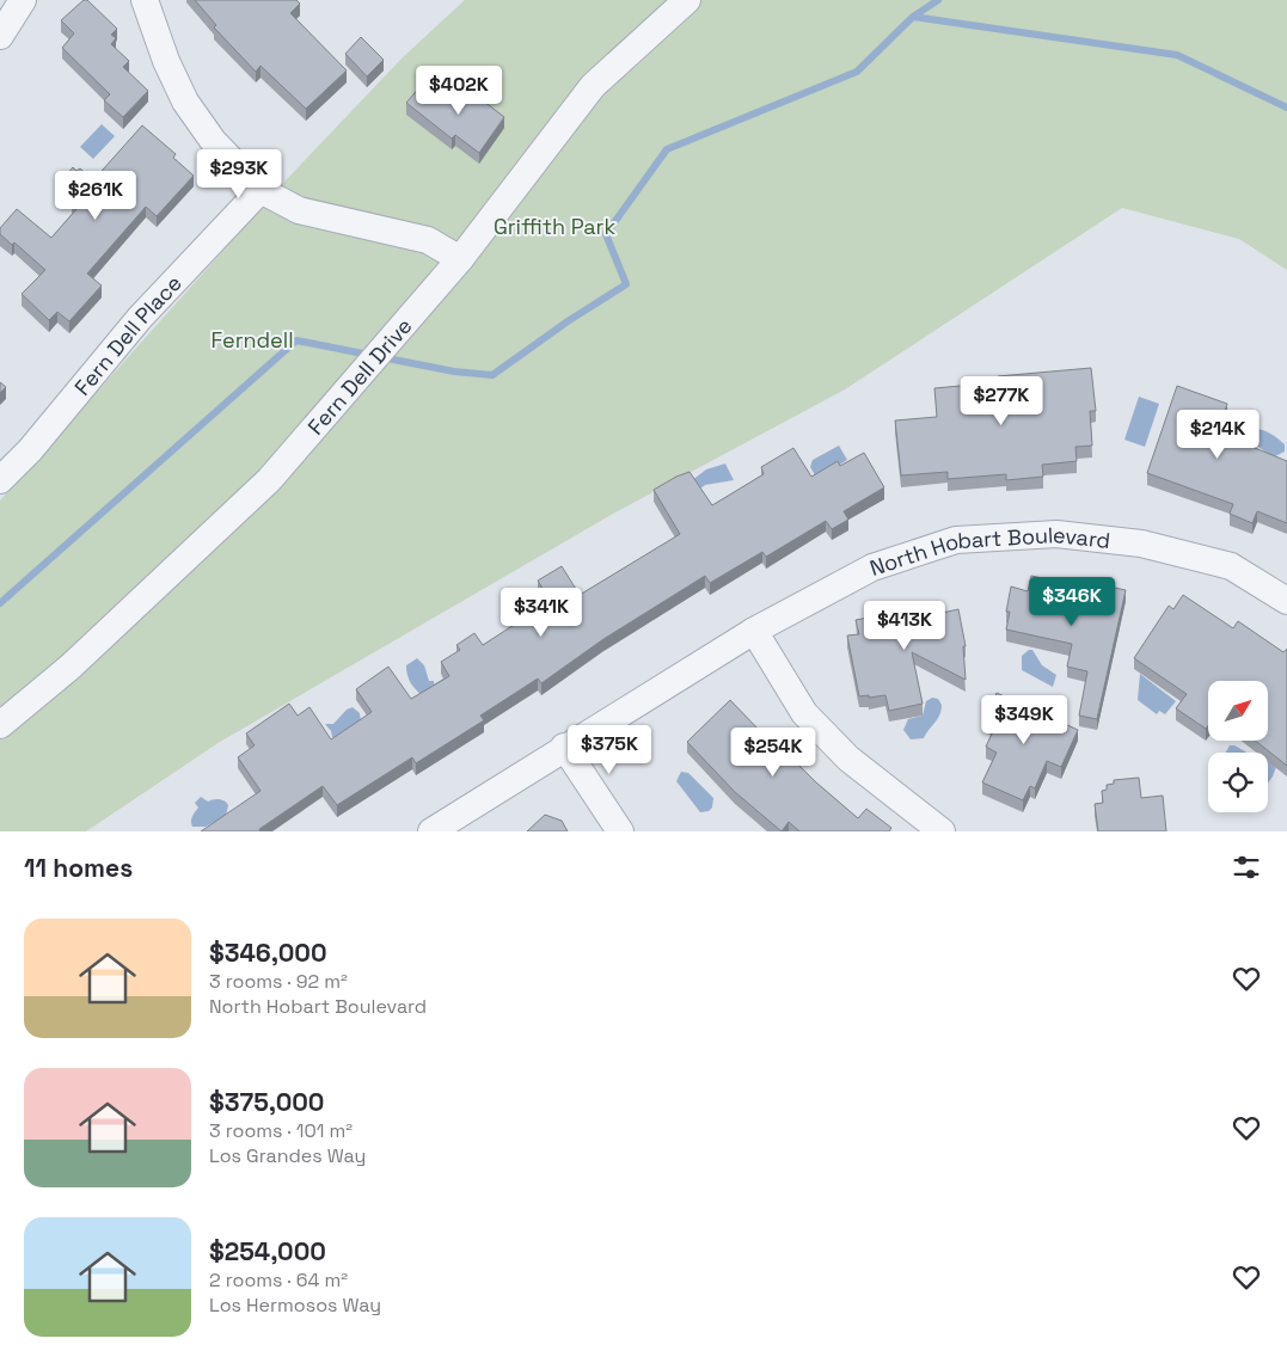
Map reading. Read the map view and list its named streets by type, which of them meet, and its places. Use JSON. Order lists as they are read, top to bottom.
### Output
{
  "streets": {
    "street": ["Fern Dell Place", "Fern Dell Drive", "North Hobart Boulevard"]
  },
  "parks": ["Griffith Park", "Ferndell"],
  "north": "top right",
  "page": {
    "price": [
      "$402K",
      "$293K",
      "$261K",
      "$277K",
      "$214K",
      "$346K",
      "$341K",
      "$413K",
      "$349K",
      "$375K",
      "$254K"
    ],
    "heading": "11 homes",
    "list": [
      {
        "name": "$346,000",
        "note": "3 rooms · 92 m² · North Hobart Boulevard"
      },
      {
        "name": "$375,000",
        "note": "3 rooms · 101 m² · Los Grandes Way"
      },
      {
        "name": "$254,000",
        "note": "2 rooms · 64 m² · Los Hermosos Way"
      }
    ]
  }
}
